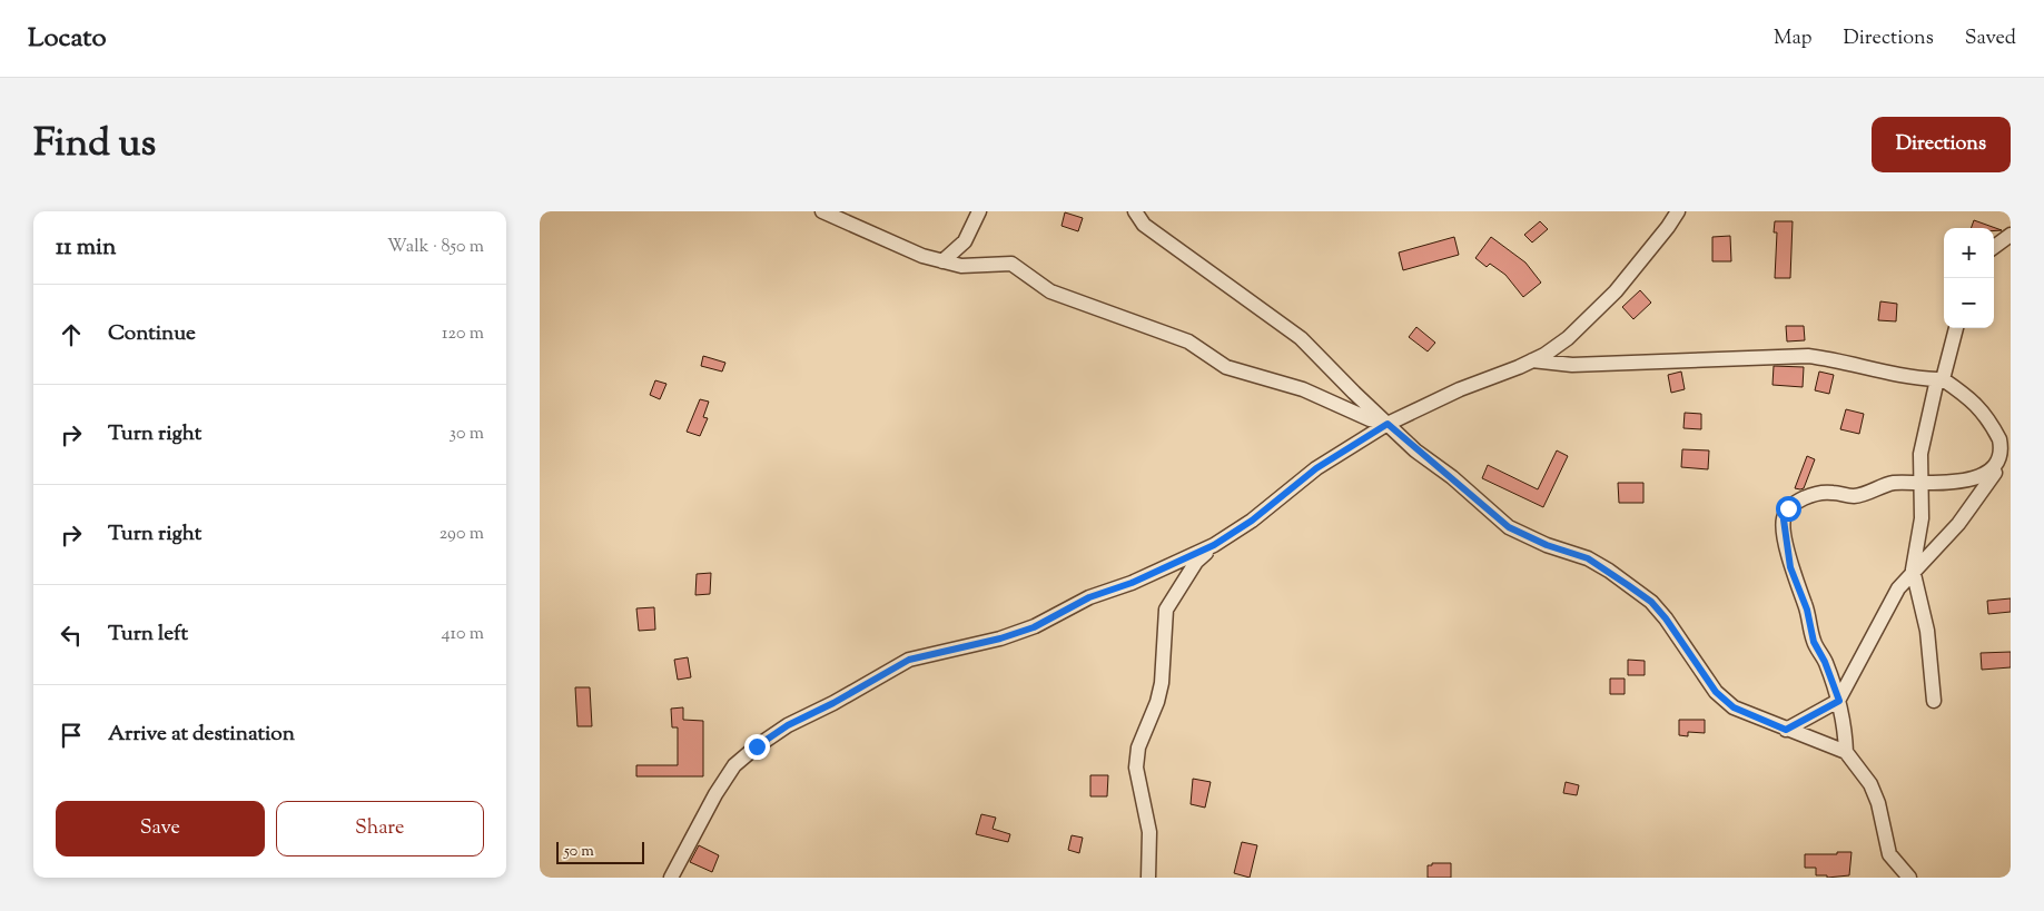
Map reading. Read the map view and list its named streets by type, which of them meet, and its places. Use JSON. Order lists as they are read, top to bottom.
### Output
{
  "scale_bar": "50 m",
  "page": {
    "header": "Locato",
    "nav": ["Map", "Directions", "Saved"],
    "title": "Find us",
    "buttons": [
      "Directions",
      ["Save", "Share"]
    ],
    "heading": ["11 min", "Walk · 850 m"],
    "map_buttons": ["+", "−"],
    "list": [
      ["Continue", "120 m"],
      ["Turn right", "30 m"],
      ["Turn right", "290 m"],
      ["Turn left", "410 m"],
      "Arrive at destination"
    ],
    "scale": "50 m"
  }
}
